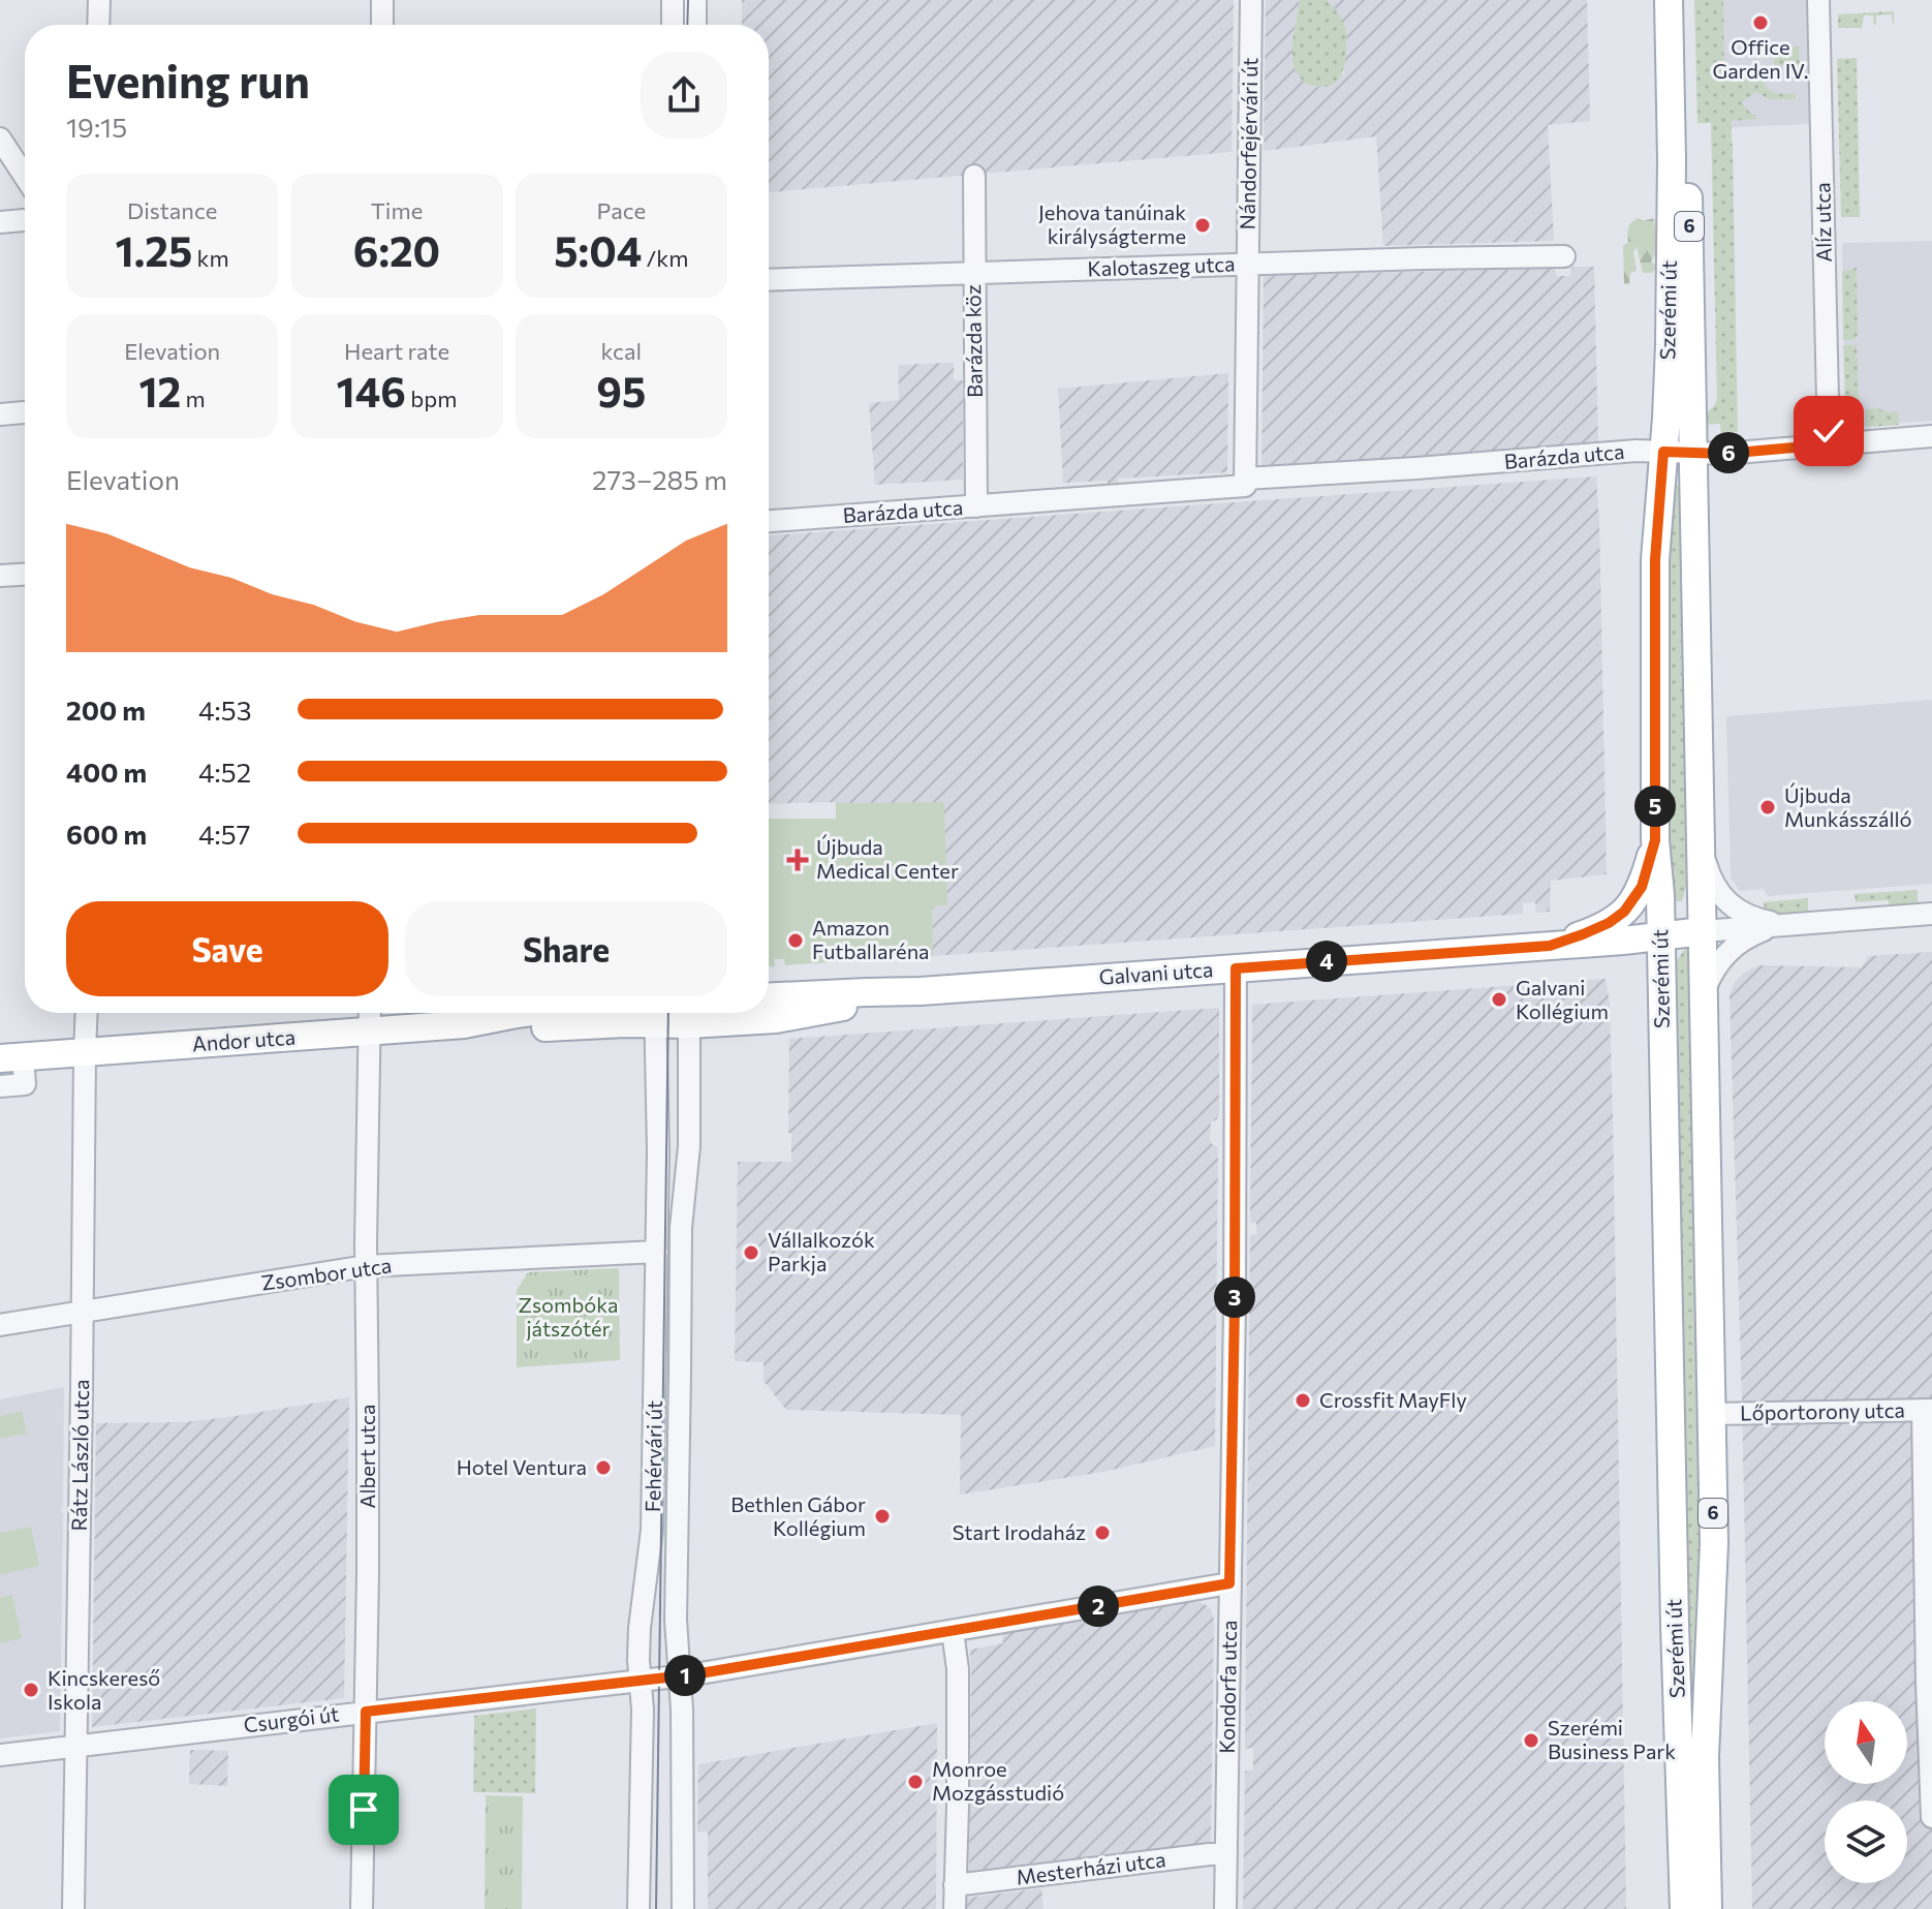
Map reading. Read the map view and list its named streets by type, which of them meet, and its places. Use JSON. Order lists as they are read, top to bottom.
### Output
{
  "streets": {
    "main road": [
      "6",
      "Szerémi út",
      "Galvani utca",
      "Andor utca"
    ],
    "street": [
      "Nándorfejérvári út",
      "Alíz utca",
      "Kalotaszeg utca",
      "Barázda köz",
      "Barázda utca",
      "Zsombor utca",
      "Lőportorony utca",
      "Rátz László utca",
      "Albert utca",
      "Fehérvári út",
      "Kondorfa utca",
      "Csurgói út",
      "Mesterházi utca"
    ]
  },
  "crossings": [
    ["Nándorfejérvári út", "Kalotaszeg utca"],
    ["Nándorfejérvári út", "Barázda utca"],
    ["Alíz utca", "Barázda utca"],
    ["Kalotaszeg utca", "Barázda köz"],
    ["Szerémi út", "Barázda utca"],
    ["Szerémi út", "Galvani utca"],
    ["Szerémi út", "Lőportorony utca"],
    ["Barázda köz", "Barázda utca"],
    ["Galvani utca", "Andor utca"],
    ["Galvani utca", "Fehérvári út"],
    ["Galvani utca", "Kondorfa utca"],
    ["Andor utca", "Rátz László utca"],
    ["Andor utca", "Albert utca"],
    ["Andor utca", "Fehérvári út"],
    ["Zsombor utca", "Rátz László utca"],
    ["Zsombor utca", "Albert utca"],
    ["Zsombor utca", "Fehérvári út"],
    ["Rátz László utca", "Csurgói út"],
    ["Albert utca", "Csurgói út"],
    ["Fehérvári út", "Csurgói út"],
    ["Kondorfa utca", "Csurgói út"],
    ["Kondorfa utca", "Mesterházi utca"]
  ],
  "parks": ["Zsombóka játszótér"],
  "places": {
    "other": [
      "Office Garden IV.",
      "Jehova tanúinak királyságterme",
      "Újbuda Munkásszálló",
      "Amazon Futballaréna",
      "Galvani Kollégium",
      "Vállalkozók Parkja",
      "Crossfit MayFly",
      "Hotel Ventura",
      "Bethlen Gábor Kollégium",
      "Start Irodaház",
      "Kincskereső Iskola",
      "Szerémi Business Park",
      "Monroe Mozgásstudió"
    ],
    "health": ["Újbuda Medical Center"]
  },
  "north": "top",
  "page": {
    "heading": ["Evening run", "19:15"],
    "stats": [
      ["Distance", "1.25 km"],
      ["Time", "6:20"],
      ["Pace", "5:04 /km"],
      ["Elevation", "12 m"],
      ["Heart rate", "146 bpm"],
      ["kcal", "95"]
    ],
    "pins": [
      "6",
      "5",
      "4",
      "3",
      "2",
      "1"
    ],
    "chart": ["Elevation", "273–285 m"],
    "list": [
      {
        "name": "200 m",
        "note": "4:53"
      },
      {
        "name": "400 m",
        "note": "4:52"
      },
      {
        "name": "600 m",
        "note": "4:57"
      }
    ],
    "buttons": ["Save", "Share"]
  }
}
